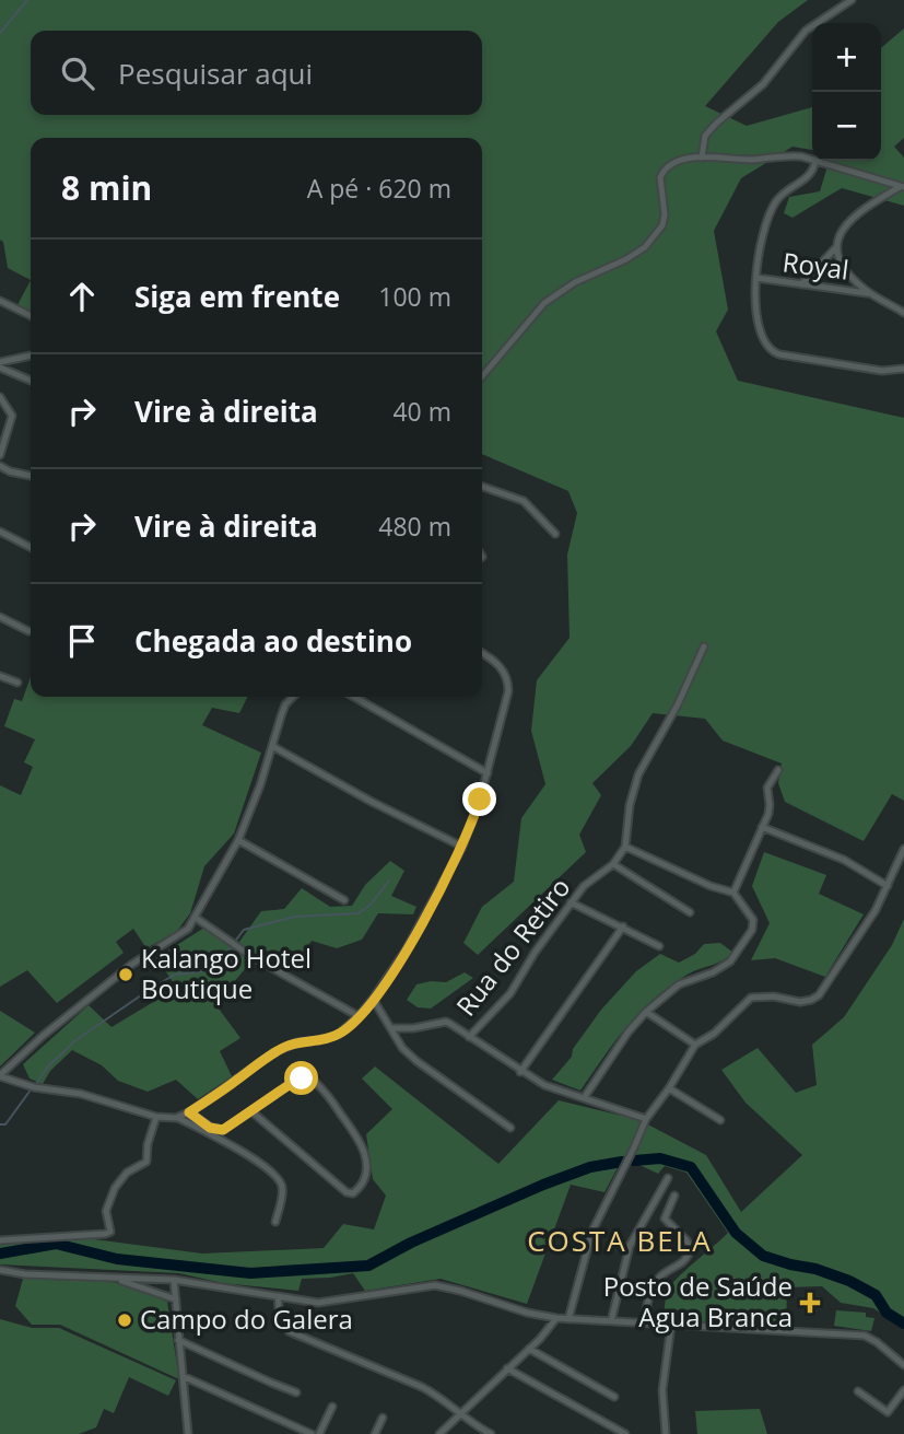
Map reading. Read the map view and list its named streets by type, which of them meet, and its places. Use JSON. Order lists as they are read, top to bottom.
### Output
{
  "streets": {
    "street": ["Royal", "Rua do Retiro"]
  },
  "districts": ["COSTA BELA"],
  "places": {
    "other": ["Kalango Hotel Boutique", "Campo do Galera"],
    "health": ["Posto de Saúde Agua Branca"]
  },
  "page": {
    "map_buttons": ["+", "−"],
    "search": "Pesquisar aqui",
    "heading": ["8 min", "A pé · 620 m"],
    "list": [
      ["Siga em frente", "100 m"],
      ["Vire à direita", "40 m"],
      ["Vire à direita", "480 m"],
      "Chegada ao destino"
    ]
  }
}
